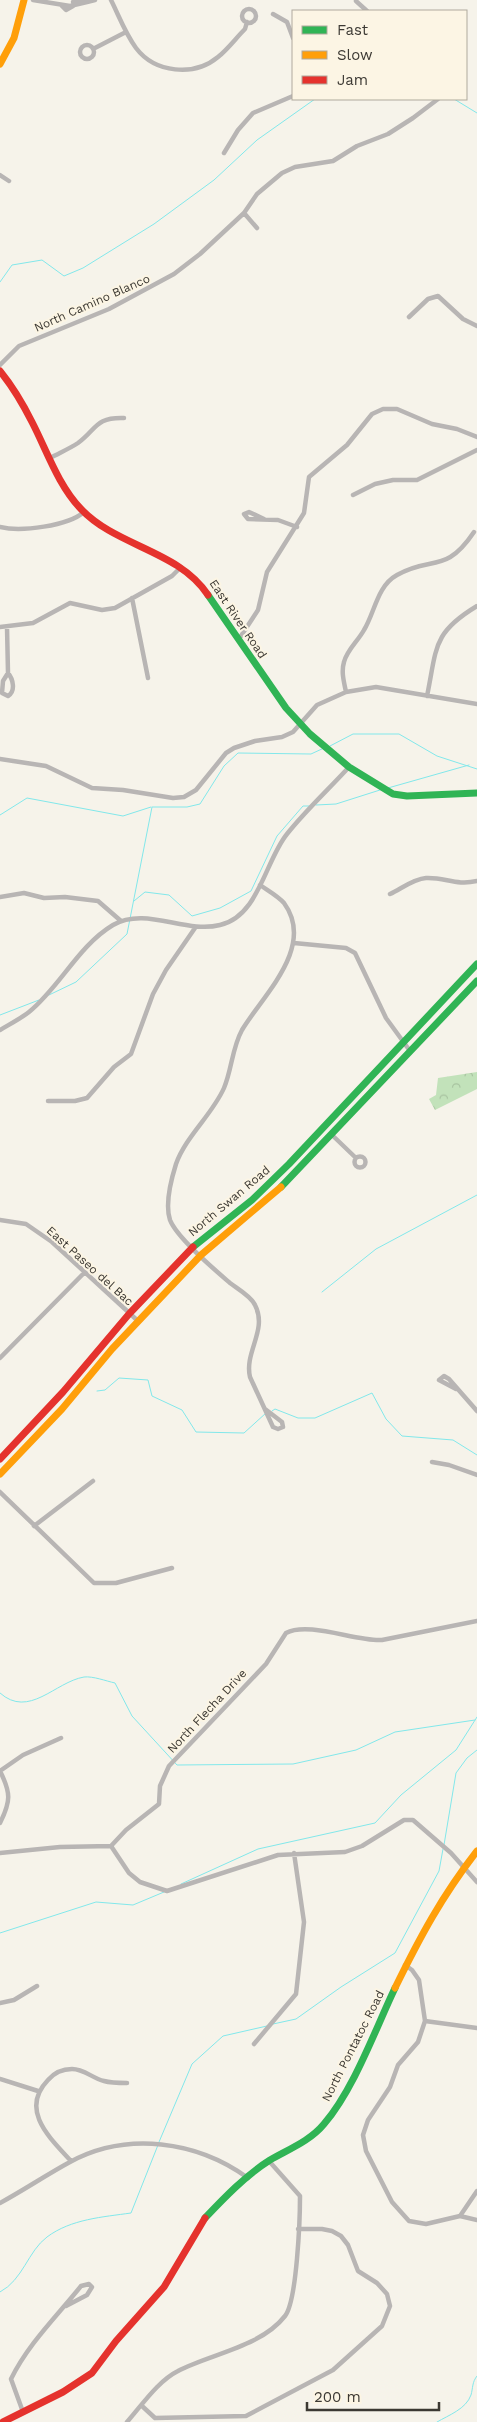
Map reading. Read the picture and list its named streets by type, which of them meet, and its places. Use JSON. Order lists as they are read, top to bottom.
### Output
{
  "streets": {
    "street": [
      "North Camino Blanco",
      "East River Road",
      "North Swan Road",
      "East Paseo del Bac",
      "North Flecha Drive",
      "North Pontatoc Road"
    ]
  },
  "crossings": [
    ["North Swan Road", "East Paseo del Bac"]
  ],
  "legend": ["Fast", "Slow", "Jam"],
  "scale_bar": "200 m"
}
